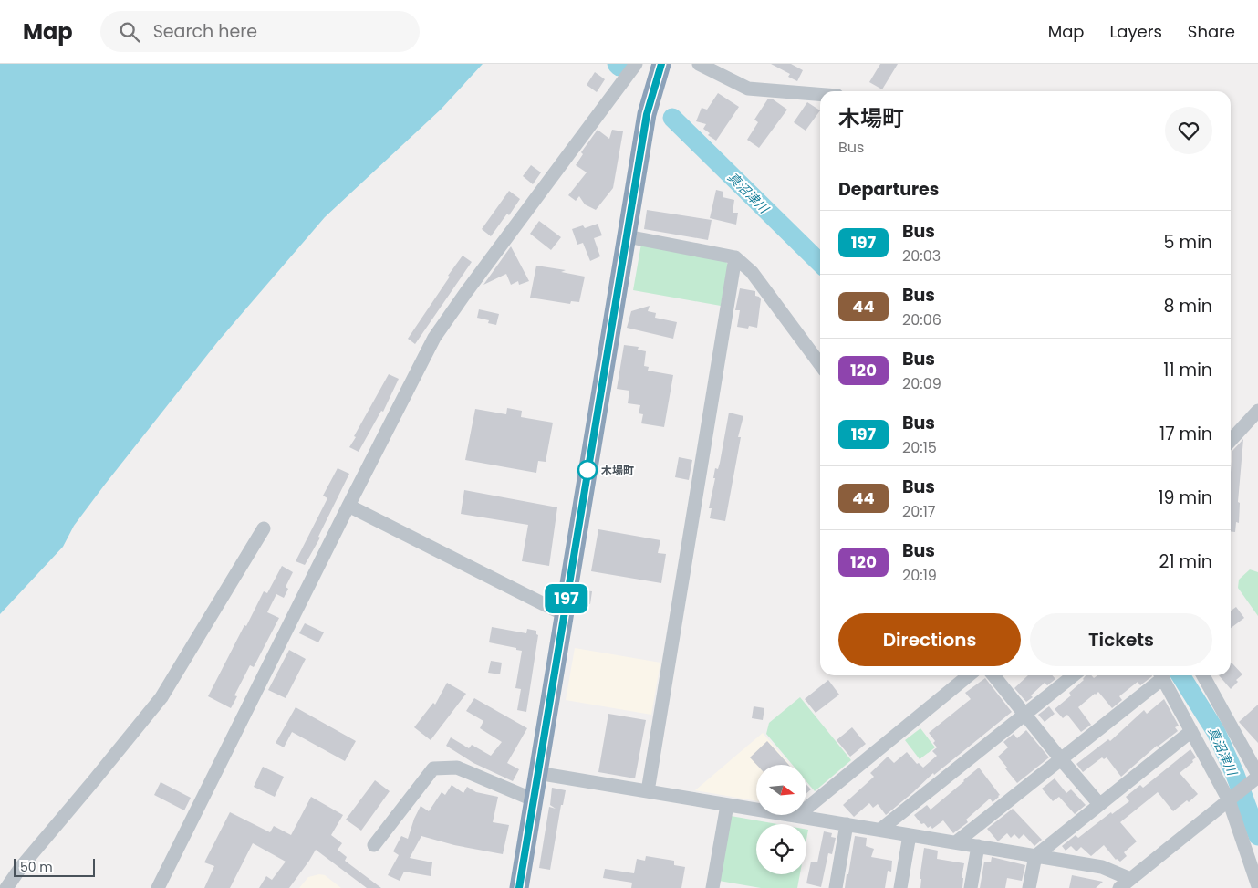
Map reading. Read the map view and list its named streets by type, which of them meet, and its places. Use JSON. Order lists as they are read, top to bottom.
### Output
{
  "water": ["真沼津川"],
  "places": ["木場町"],
  "lines": ["bus line 197"],
  "scale_bar": "50 m",
  "north": "right",
  "page": {
    "header": "Map",
    "search": "Search here",
    "nav": ["Map", "Layers", "Share"],
    "on_map": "197",
    "heading": [
      ["木場町", "Bus"],
      "Departures"
    ],
    "list": [
      {
        "mark": "197",
        "name": "Bus",
        "note": "20:03",
        "value": "5 min"
      },
      {
        "mark": "44",
        "name": "Bus",
        "note": "20:06",
        "value": "8 min"
      },
      {
        "mark": "120",
        "name": "Bus",
        "note": "20:09",
        "value": "11 min"
      },
      {
        "mark": "197",
        "name": "Bus",
        "note": "20:15",
        "value": "17 min"
      },
      {
        "mark": "44",
        "name": "Bus",
        "note": "20:17",
        "value": "19 min"
      },
      {
        "mark": "120",
        "name": "Bus",
        "note": "20:19",
        "value": "21 min"
      }
    ],
    "buttons": ["Directions", "Tickets"],
    "scale": "50 m"
  }
}
